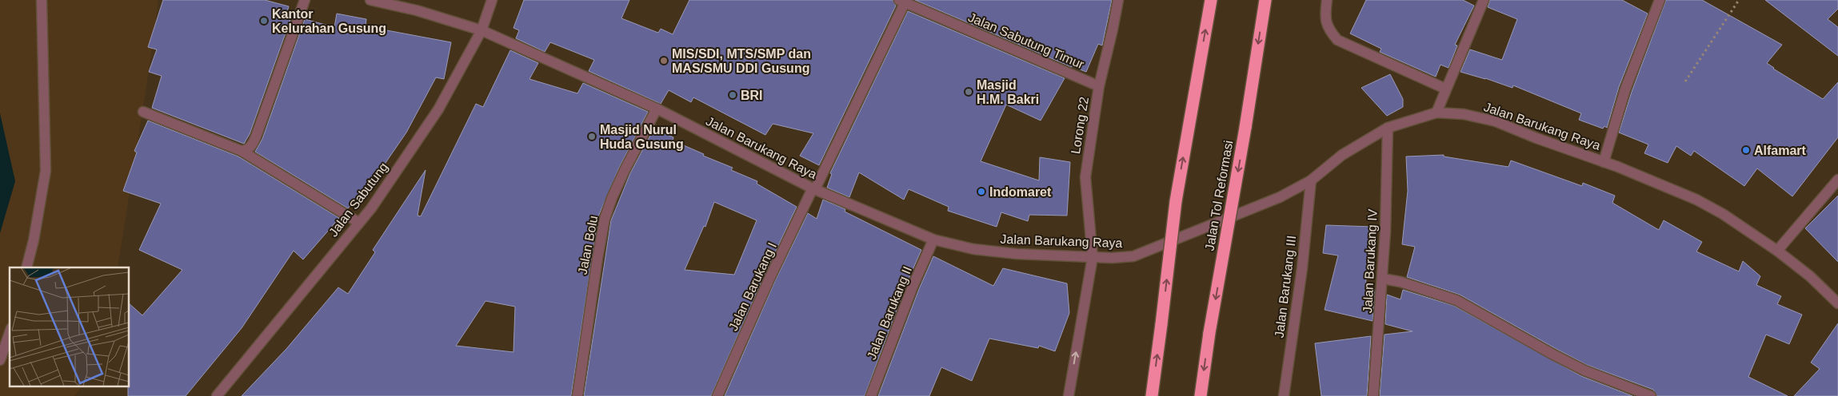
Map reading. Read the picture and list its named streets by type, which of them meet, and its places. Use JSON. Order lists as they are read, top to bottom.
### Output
{
  "streets": {
    "highway": ["Jalan Tol Reformasi"],
    "street": [
      "Jalan Sabutung Timur",
      "Lorong 22",
      "Jalan Barukang Raya",
      "Jalan Sabutung",
      "Jalan Bolu",
      "Jalan Barukang IV",
      "Jalan Barukang I",
      "Jalan Barukang III",
      "Jalan Barukang II"
    ]
  },
  "crossings": [
    ["Jalan Sabutung Timur", "Lorong 22"],
    ["Jalan Sabutung Timur", "Jalan Barukang I"],
    ["Lorong 22", "Jalan Barukang Raya"],
    ["Jalan Barukang Raya", "Jalan Sabutung"],
    ["Jalan Barukang Raya", "Jalan Bolu"],
    ["Jalan Barukang Raya", "Jalan Barukang IV"],
    ["Jalan Barukang Raya", "Jalan Barukang I"],
    ["Jalan Barukang Raya", "Jalan Barukang III"],
    ["Jalan Barukang Raya", "Jalan Barukang II"]
  ],
  "places": [
    "Kantor Kelurahan Gusung",
    "MIS/SDI, MTS/SMP dan MAS/SMU DDI Gusung",
    "Masjid H.M. Bakri",
    "BRI",
    "Masjid Nurul Huda Gusung",
    "Alfamart",
    "Indomaret"
  ]
}
